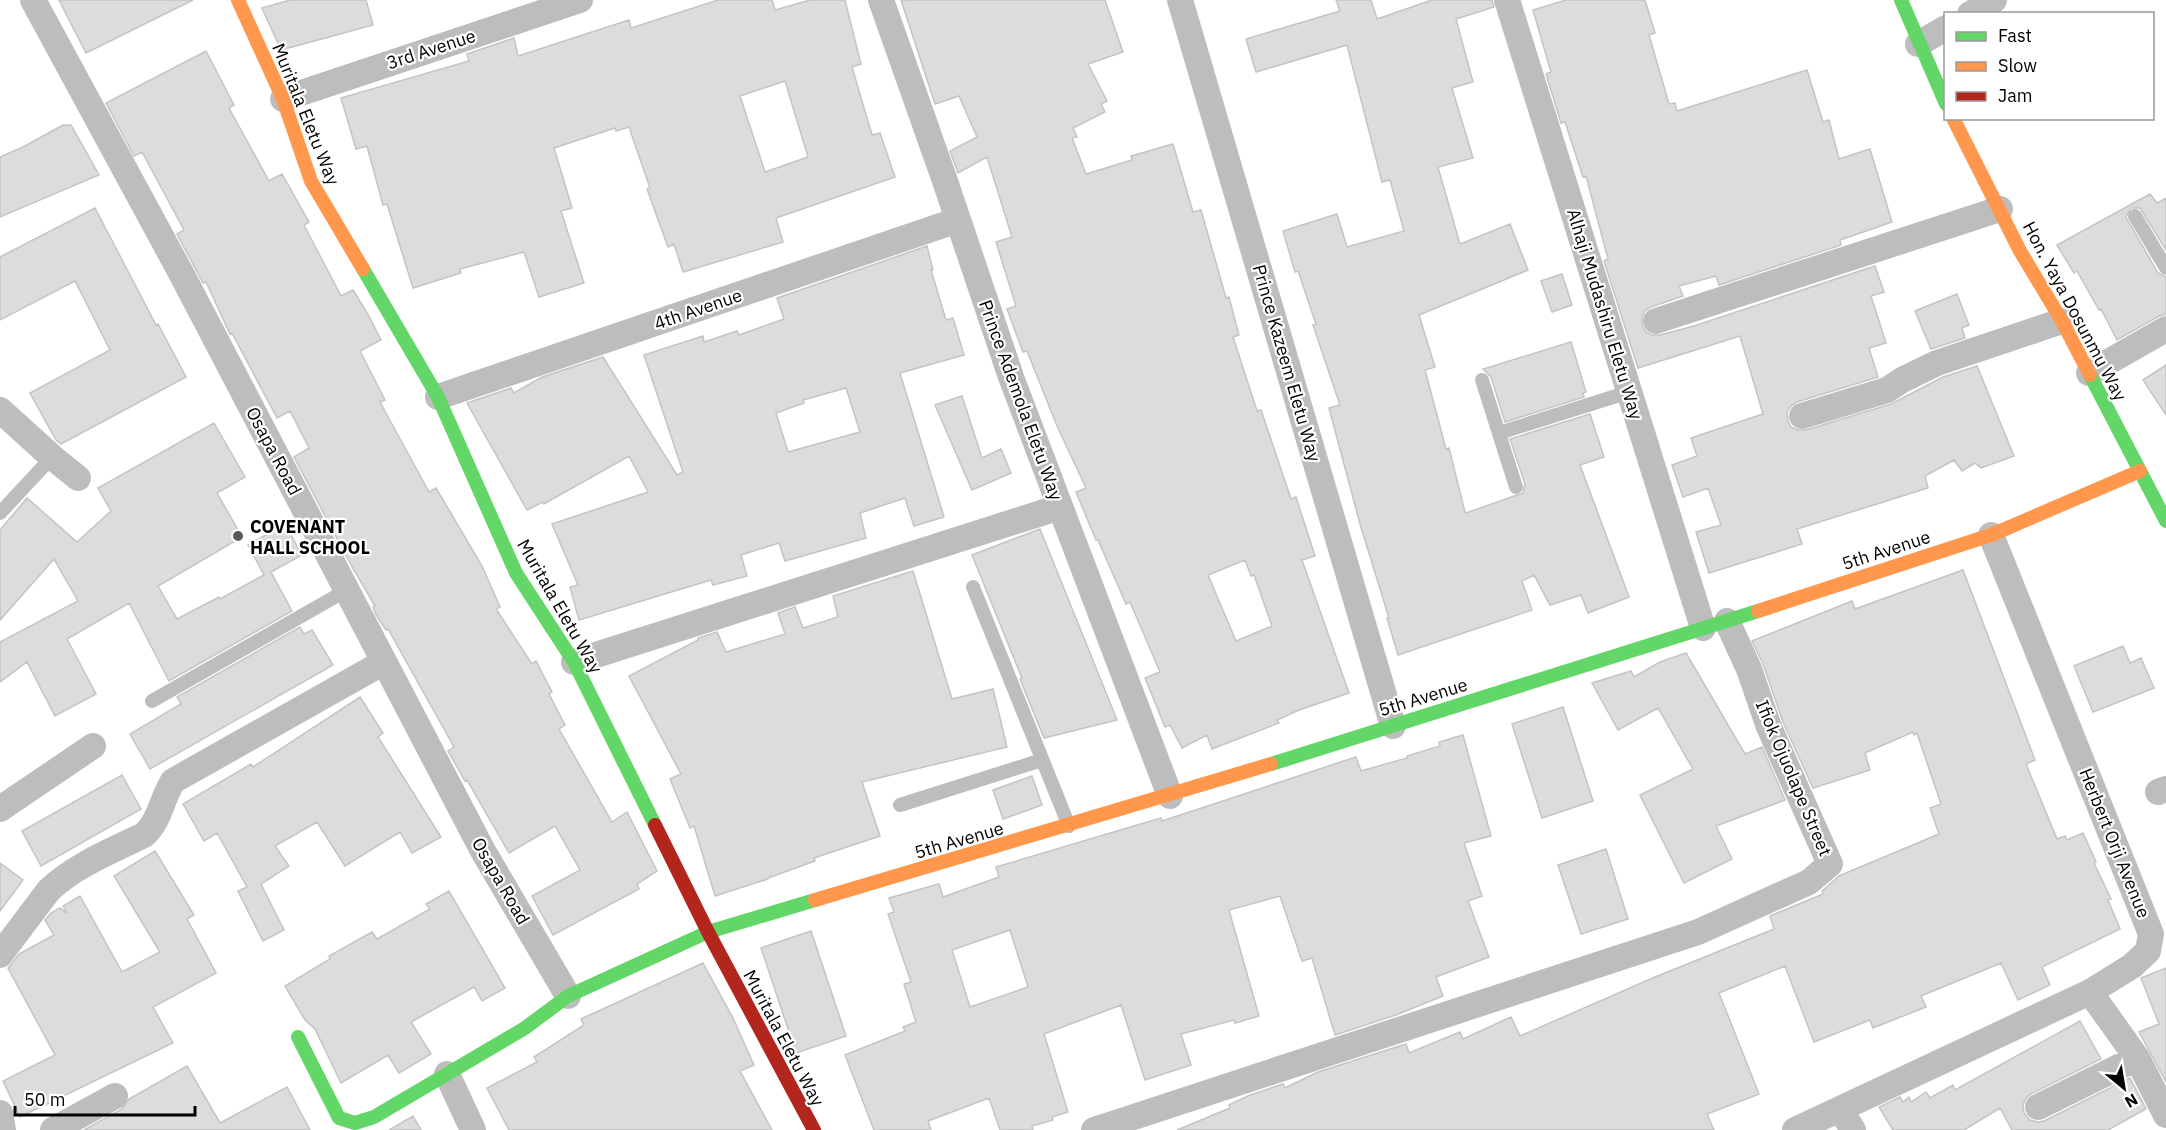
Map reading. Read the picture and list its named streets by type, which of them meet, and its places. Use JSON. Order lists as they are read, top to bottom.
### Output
{
  "streets": {
    "street": [
      "3rd Avenue",
      "Muritala Eletu Way",
      "4th Avenue",
      "Hon. Yaya Dosunmu Way",
      "Alhaji Mudashiru Eletu Way",
      "Prince Kazeem Eletu Way",
      "Prince Ademola Eletu Way",
      "Osapa Road",
      "5th Avenue",
      "Ifiok Ojuolape Street",
      "Herbert Orji Avenue"
    ]
  },
  "crossings": [
    ["3rd Avenue", "Muritala Eletu Way"],
    ["Muritala Eletu Way", "4th Avenue"],
    ["Muritala Eletu Way", "5th Avenue"],
    ["4th Avenue", "Prince Ademola Eletu Way"],
    ["Hon. Yaya Dosunmu Way", "5th Avenue"],
    ["Alhaji Mudashiru Eletu Way", "5th Avenue"],
    ["Prince Kazeem Eletu Way", "5th Avenue"],
    ["Prince Ademola Eletu Way", "5th Avenue"],
    ["Osapa Road", "5th Avenue"],
    ["5th Avenue", "Ifiok Ojuolape Street"],
    ["5th Avenue", "Herbert Orji Avenue"]
  ],
  "places": ["COVENANT HALL SCHOOL"],
  "legend": ["Fast", "Slow", "Jam"],
  "scale_bar": "50 m",
  "north": "bottom right"
}
